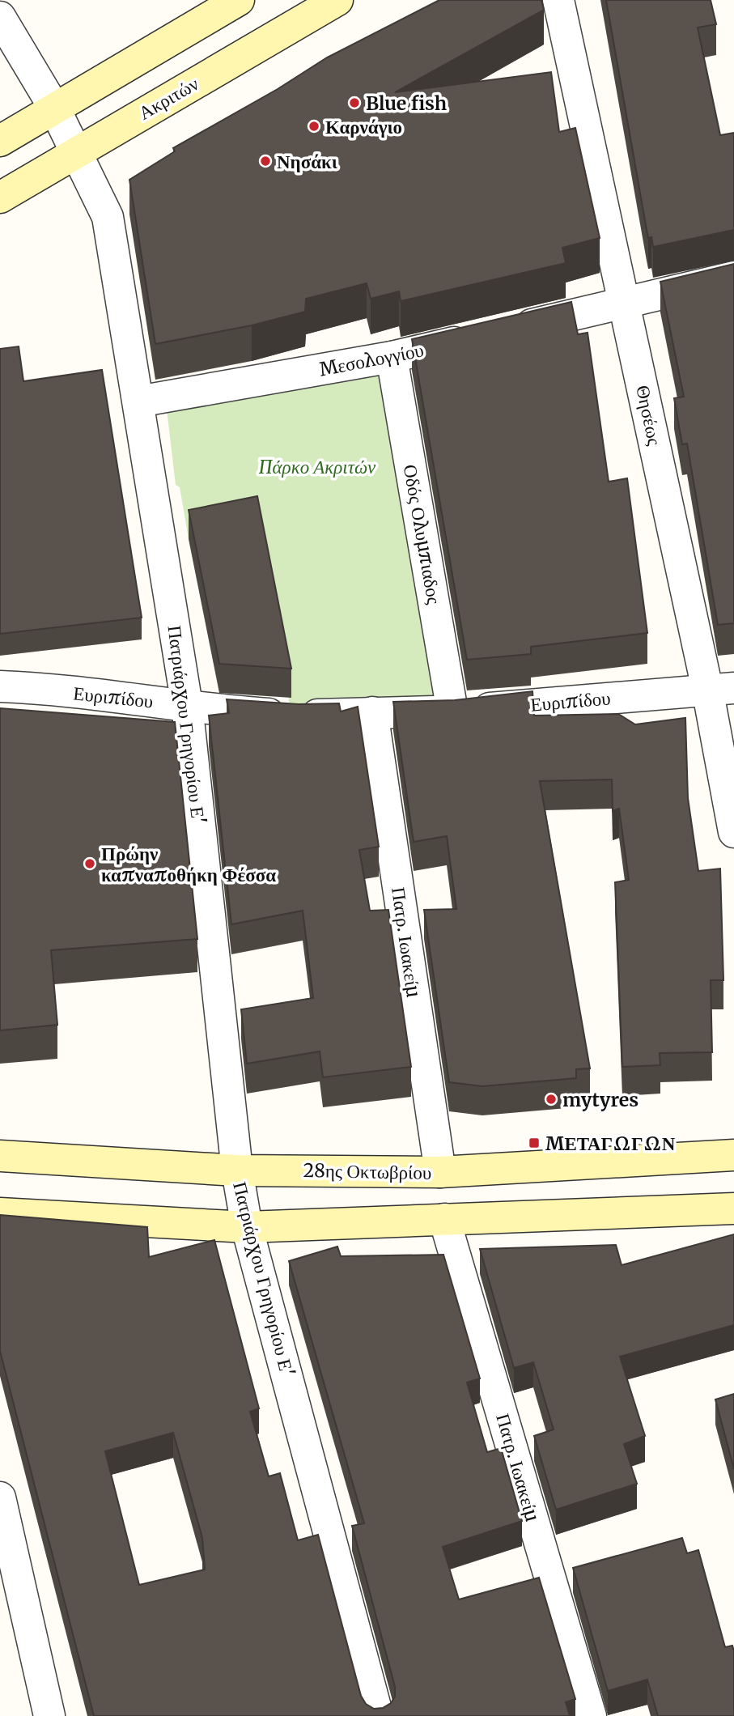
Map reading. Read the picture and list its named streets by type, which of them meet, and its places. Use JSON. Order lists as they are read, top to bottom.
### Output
{
  "streets": {
    "main road": ["Ακριτών", "28ης Οκτωβρίου"],
    "street": [
      "Μεσολογγίου",
      "Θησέως",
      "Οδός Ολυμπιαδος",
      "Ευριπίδου",
      "Πατριάρχου Γρηγορίου Ε'",
      "Πατρ. Ιωακείμ"
    ]
  },
  "crossings": [
    ["Ακριτών", "Πατριάρχου Γρηγορίου Ε'"],
    ["Μεσολογγίου", "Οδός Ολυμπιαδος"],
    ["Μεσολογγίου", "Πατριάρχου Γρηγορίου Ε'"],
    ["Θησέως", "Ευριπίδου"],
    ["Οδός Ολυμπιαδος", "Ευριπίδου"],
    ["Ευριπίδου", "Πατριάρχου Γρηγορίου Ε'"],
    ["Ευριπίδου", "Πατρ. Ιωακείμ"],
    ["Πατριάρχου Γρηγορίου Ε'", "28ης Οκτωβρίου"],
    ["Πατρ. Ιωακείμ", "28ης Οκτωβρίου"]
  ],
  "parks": ["Πάρκο Ακριτών"],
  "places": {
    "other": [
      "Blue fish",
      "Καρνάγιο",
      "Νησάκι",
      "Πρώην καπναποθήκη Φέσσα",
      "mytyres"
    ],
    "transit": ["ΜΕΤΑΓΩΓΩΝ"]
  }
}
